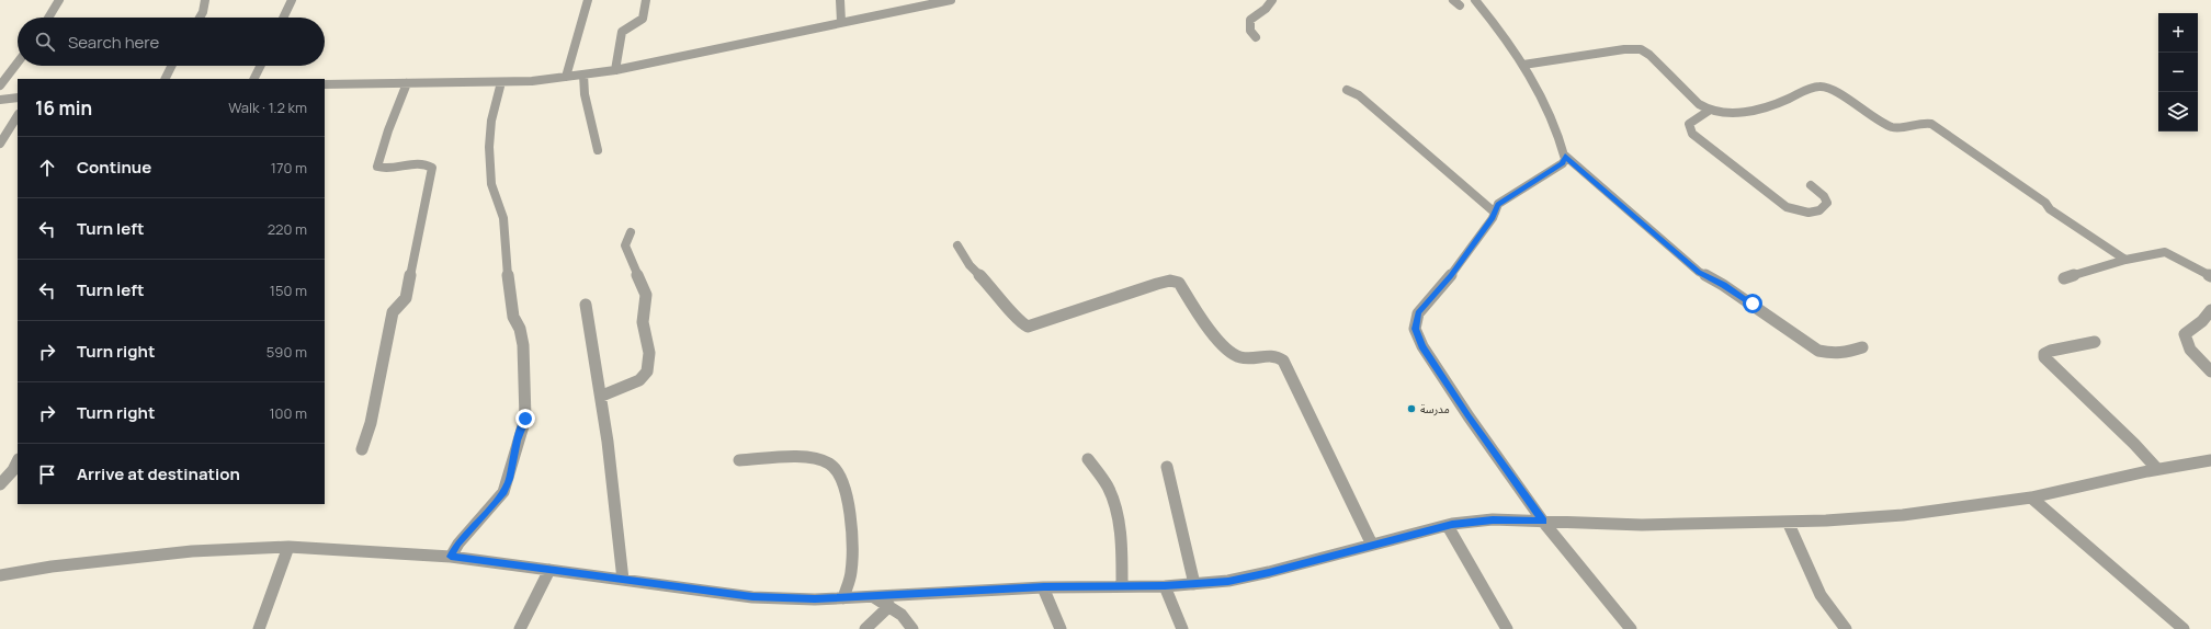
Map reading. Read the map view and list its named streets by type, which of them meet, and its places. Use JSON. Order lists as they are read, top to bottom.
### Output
{
  "places": ["مدرسة"],
  "page": {
    "map_buttons": ["+", "−"],
    "search": "Search here",
    "heading": ["16 min", "Walk · 1.2 km"],
    "list": [
      ["Continue", "170 m"],
      ["Turn left", "220 m"],
      ["Turn left", "150 m"],
      ["Turn right", "590 m"],
      ["Turn right", "100 m"],
      "Arrive at destination"
    ]
  }
}
